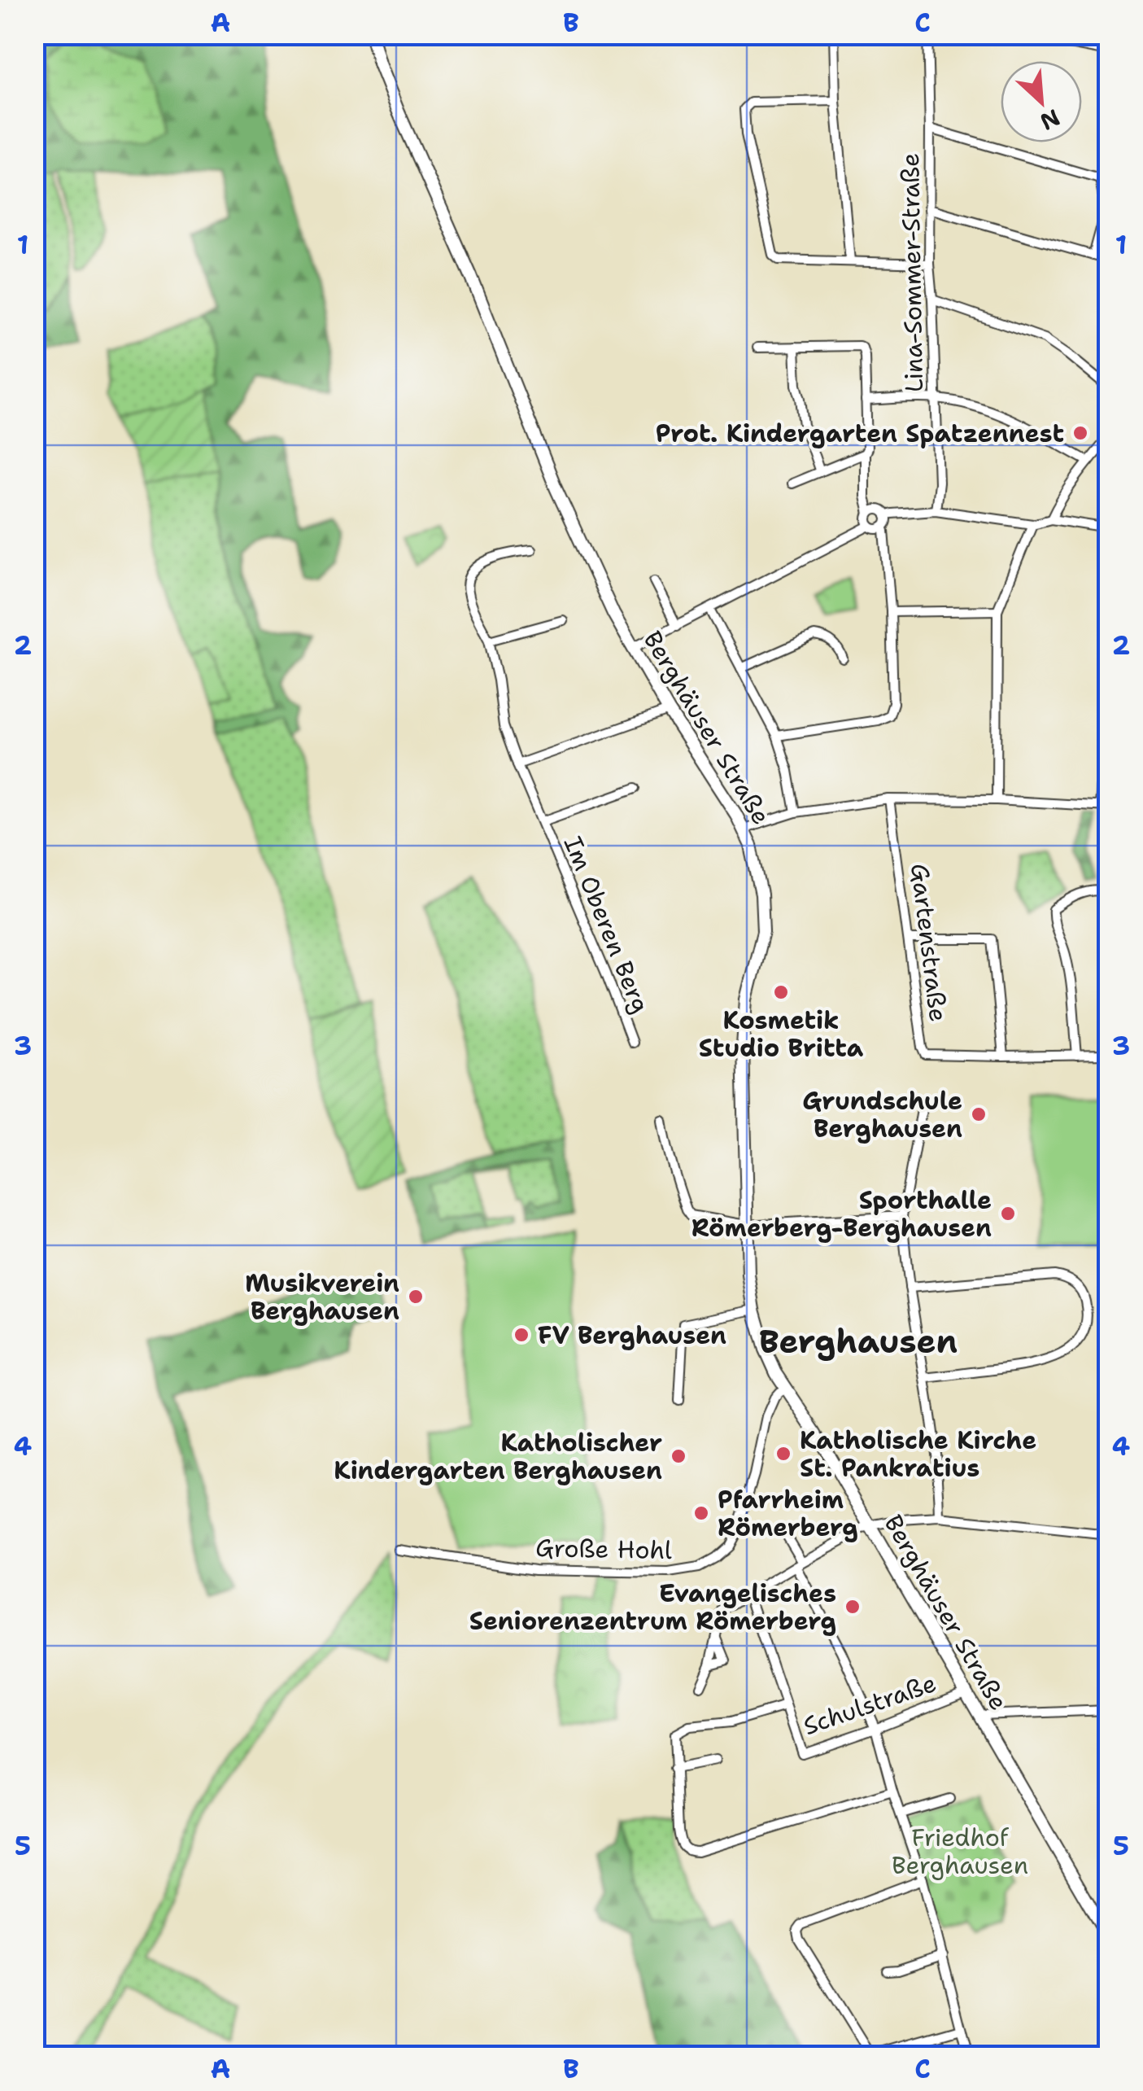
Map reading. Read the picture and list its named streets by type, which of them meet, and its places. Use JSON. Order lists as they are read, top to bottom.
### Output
{
  "streets": {
    "street": [
      "Lina-Sommer-Straße",
      "Berghäuser Straße",
      "Im Oberen Berg",
      "Gartenstraße",
      "Große Hohl",
      "Schulstraße"
    ]
  },
  "crossings": [
    ["Berghäuser Straße", "Große Hohl"],
    ["Berghäuser Straße", "Schulstraße"]
  ],
  "districts": ["Berghausen"],
  "parks": ["Friedhof Berghausen"],
  "places": [
    "Prot. Kindergarten Spatzennest",
    "Kosmetik Studio Britta",
    "Grundschule Berghausen",
    "Sporthalle Römerberg-Berghausen",
    "Musikverein Berghausen",
    "FV Berghausen",
    "Katholische Kirche St. Pankratius",
    "Katholischer Kindergarten Berghausen",
    "Pfarrheim Römerberg",
    "Evangelisches Seniorenzentrum Römerberg"
  ],
  "north": "bottom right",
  "grid": {
    "columns": ["A", "B", "C"],
    "rows": [
      "1",
      "2",
      "3",
      "4",
      "5"
    ]
  }
}
